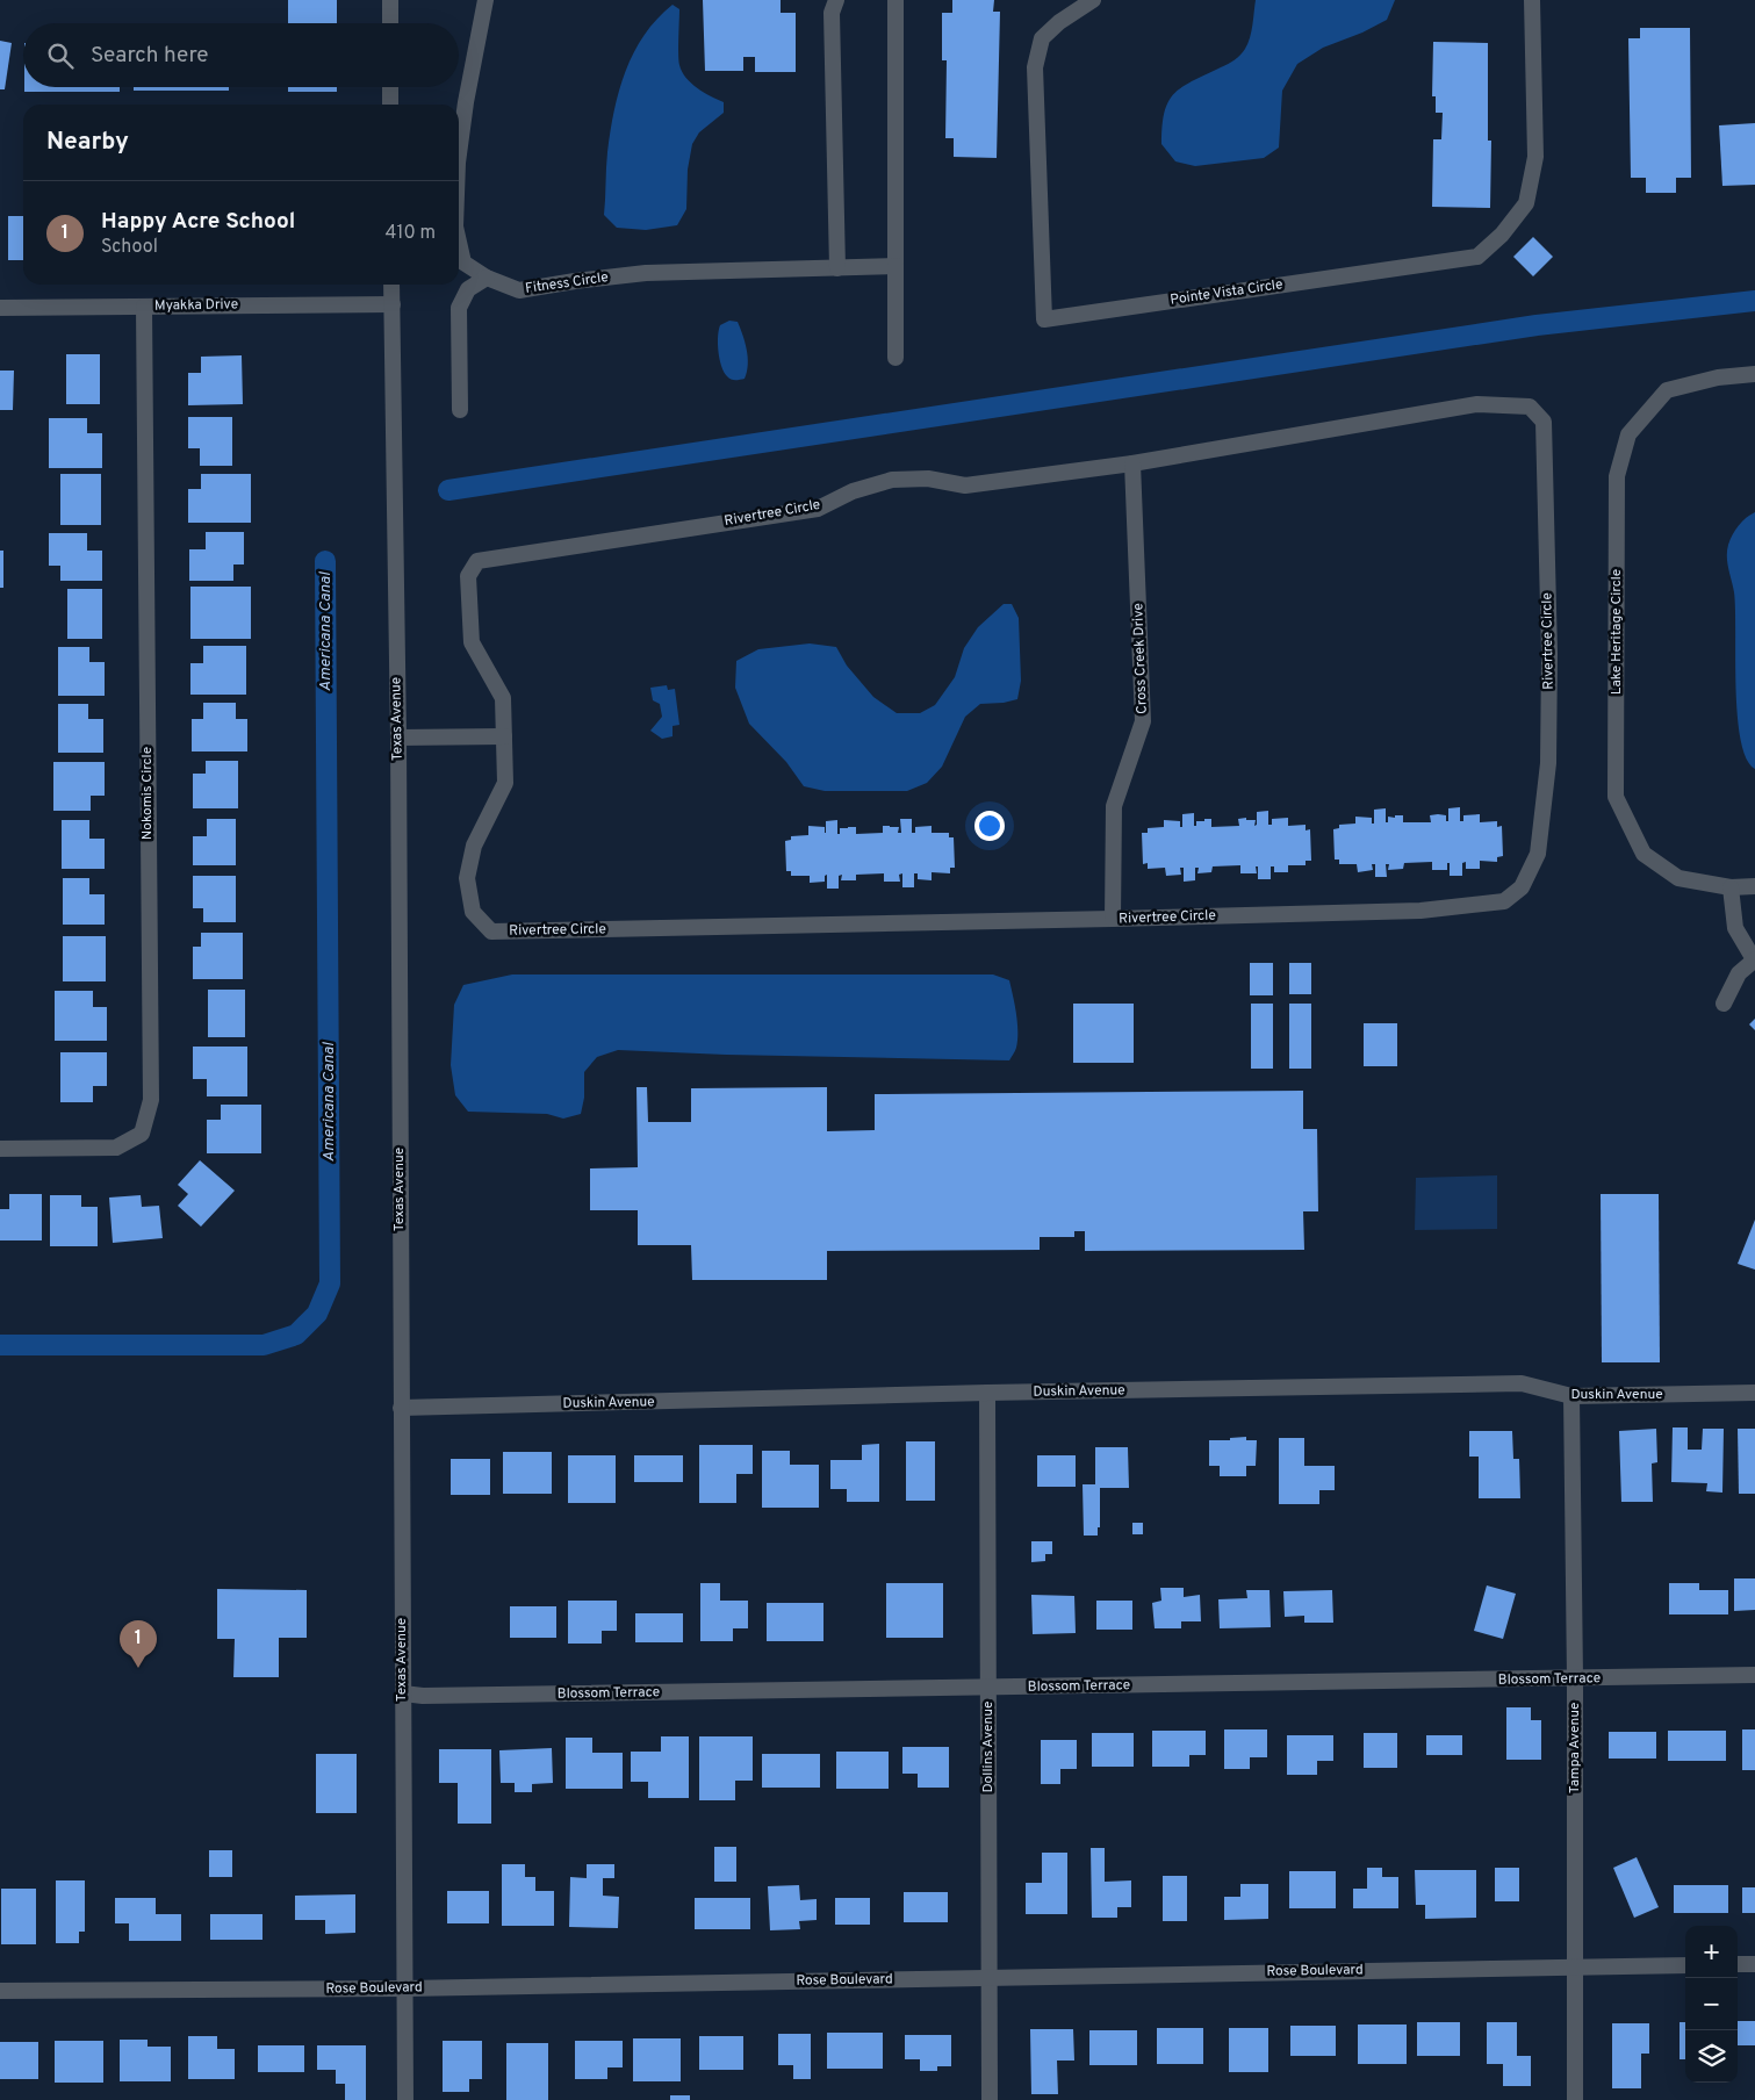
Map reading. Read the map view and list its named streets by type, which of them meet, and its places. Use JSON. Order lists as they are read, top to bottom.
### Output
{
  "streets": {
    "street": [
      "Fitness Circle",
      "Pointe Vista Circle",
      "Myakka Drive",
      "Rivertree Circle",
      "Lake Heritage Circle",
      "Cross Creek Drive",
      "Texas Avenue",
      "Nokomis Circle",
      "Duskin Avenue",
      "Blossom Terrace",
      "Dollins Avenue",
      "Tampa Avenue",
      "Rose Boulevard"
    ]
  },
  "crossings": [
    ["Myakka Drive", "Texas Avenue"],
    ["Myakka Drive", "Nokomis Circle"],
    ["Rivertree Circle", "Cross Creek Drive"],
    ["Texas Avenue", "Duskin Avenue"],
    ["Texas Avenue", "Blossom Terrace"],
    ["Texas Avenue", "Rose Boulevard"],
    ["Duskin Avenue", "Dollins Avenue"],
    ["Duskin Avenue", "Tampa Avenue"],
    ["Blossom Terrace", "Dollins Avenue"],
    ["Blossom Terrace", "Tampa Avenue"],
    ["Dollins Avenue", "Rose Boulevard"],
    ["Tampa Avenue", "Rose Boulevard"]
  ],
  "water": ["Americana Canal"],
  "page": {
    "search": "Search here",
    "heading": "Nearby",
    "list": [
      {
        "mark": "1",
        "name": "Happy Acre School",
        "note": "School",
        "value": "410 m"
      }
    ],
    "pins": "1",
    "map_buttons": ["+", "−"]
  }
}
